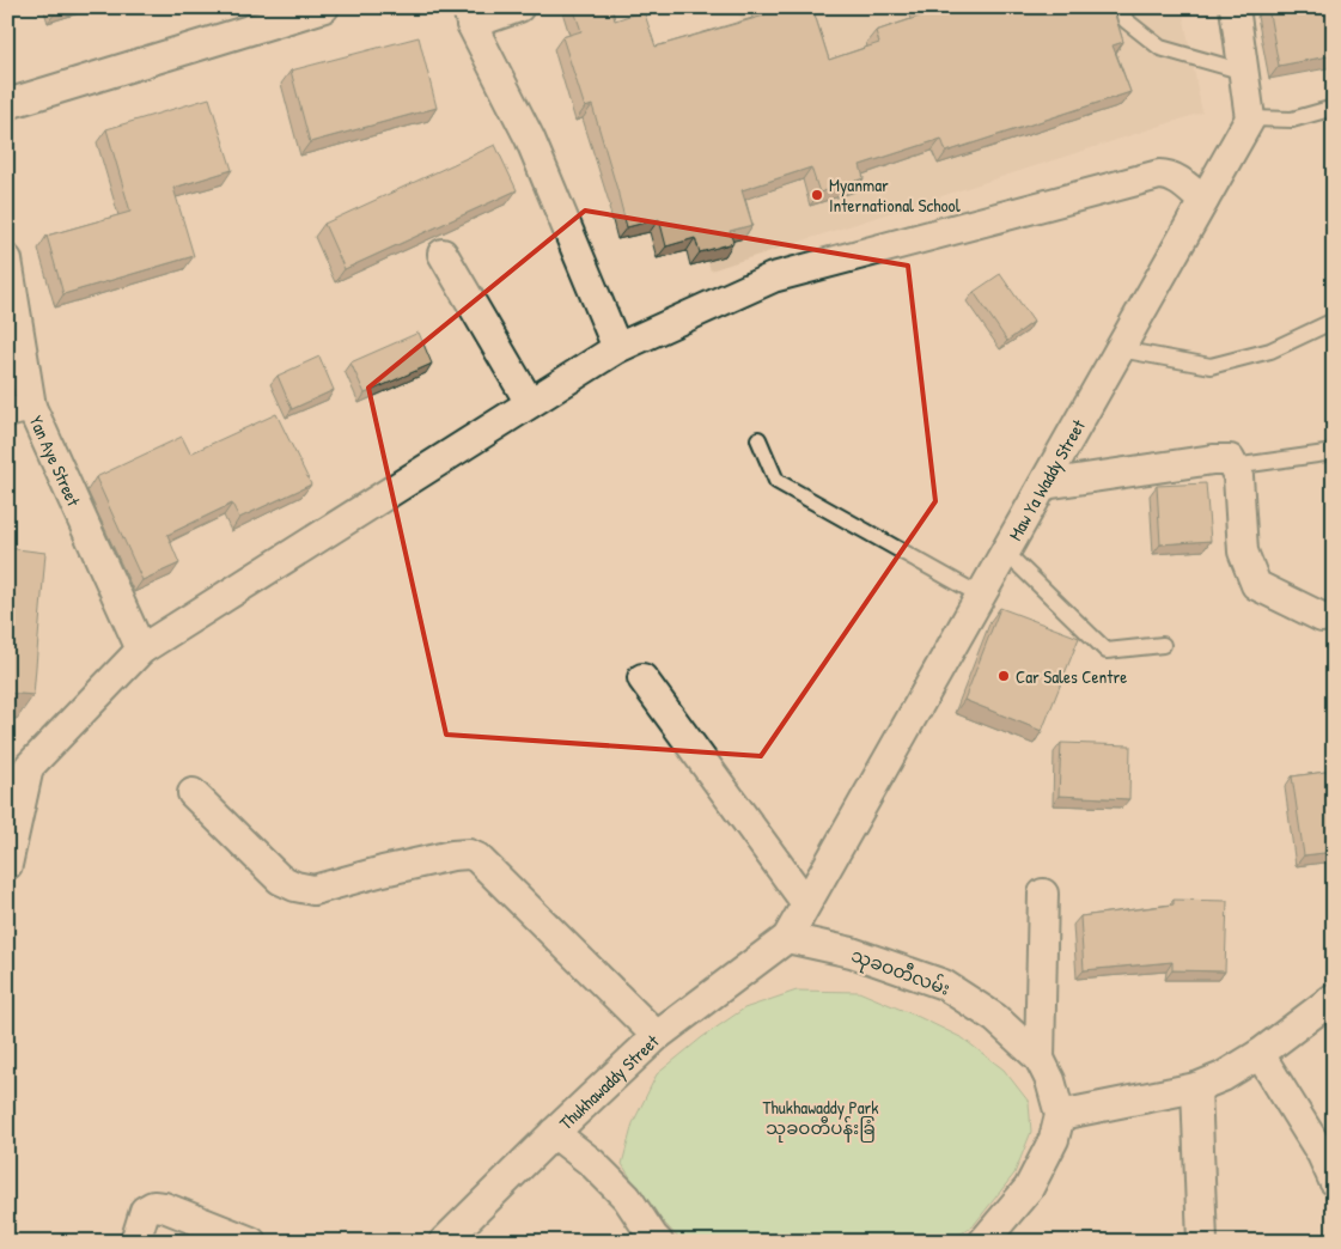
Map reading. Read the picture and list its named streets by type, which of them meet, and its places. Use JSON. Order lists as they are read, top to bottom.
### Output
{
  "streets": {
    "street": [
      "Yan Aye Street",
      "Maw Ya Waddy Street",
      "သုခဝတီလမ်း",
      "Thukhawaddy Street"
    ]
  },
  "crossings": [
    ["Maw Ya Waddy Street", "သုခဝတီလမ်း"],
    ["Maw Ya Waddy Street", "Thukhawaddy Street"],
    ["သုခဝတီလမ်း", "Thukhawaddy Street"]
  ],
  "parks": ["Thukhawaddy Park သုခဝတီပန်းခြံ"],
  "places": ["Myanmar International School", "Car Sales Centre"]
}
